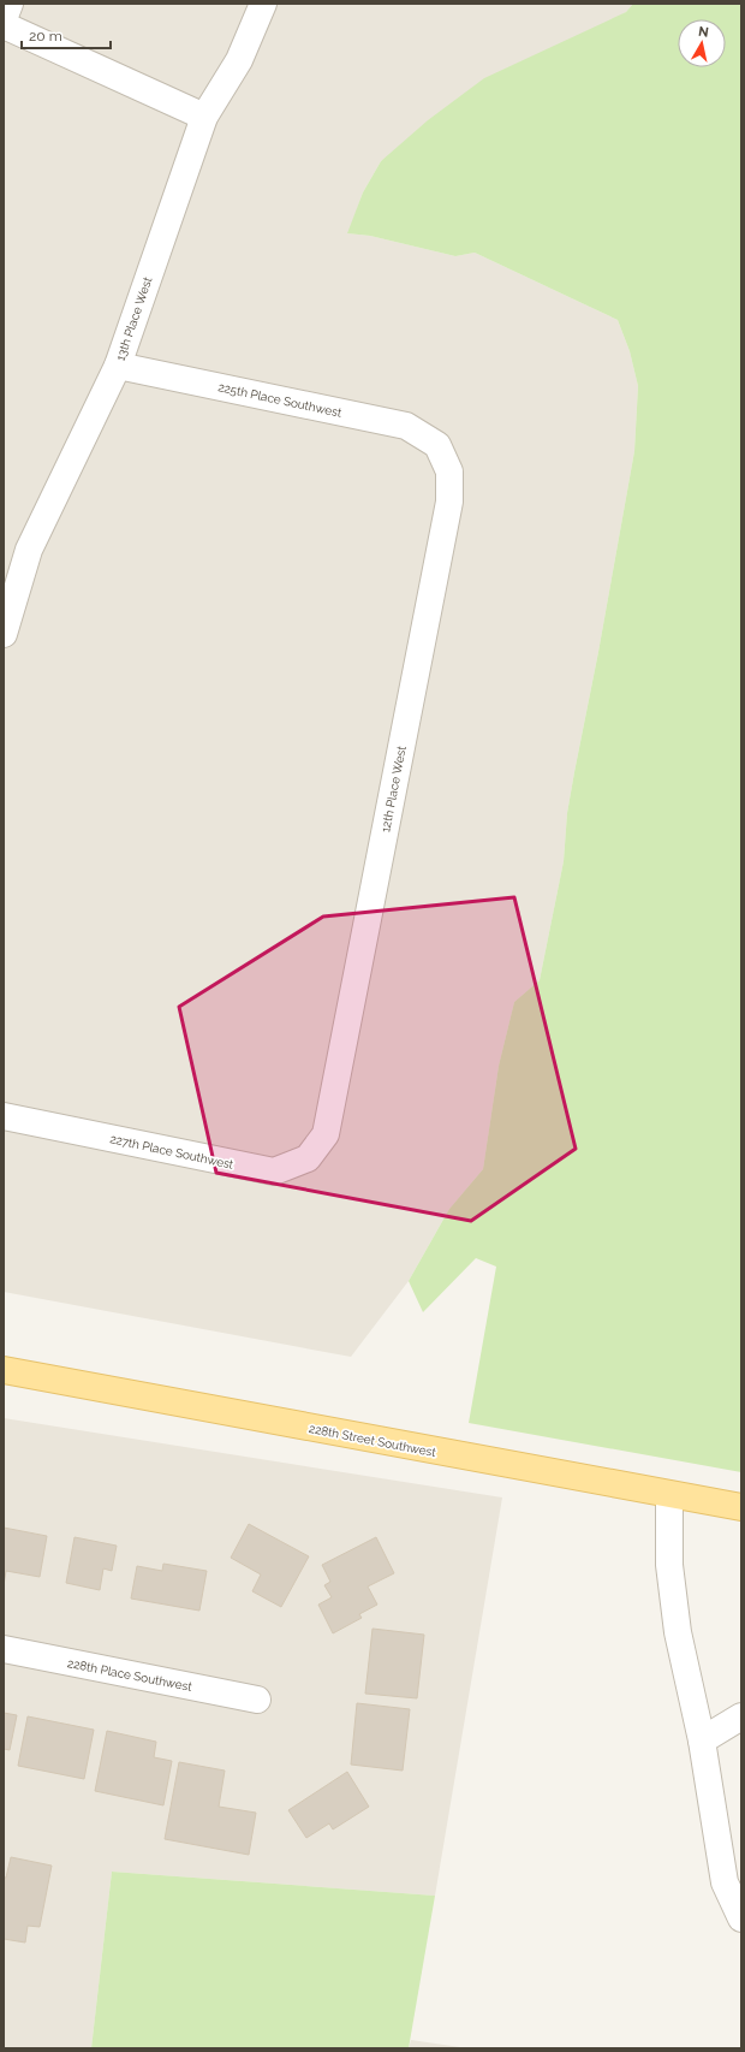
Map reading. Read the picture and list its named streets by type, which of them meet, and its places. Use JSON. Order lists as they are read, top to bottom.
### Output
{
  "streets": {
    "main road": ["228th Street Southwest"],
    "street": [
      "13th Place West",
      "225th Place Southwest",
      "12th Place West",
      "227th Place Southwest",
      "228th Place Southwest"
    ]
  },
  "crossings": [
    ["13th Place West", "225th Place Southwest"],
    ["225th Place Southwest", "12th Place West"],
    ["12th Place West", "227th Place Southwest"]
  ],
  "scale_bar": "20 m",
  "north": "top"
}
